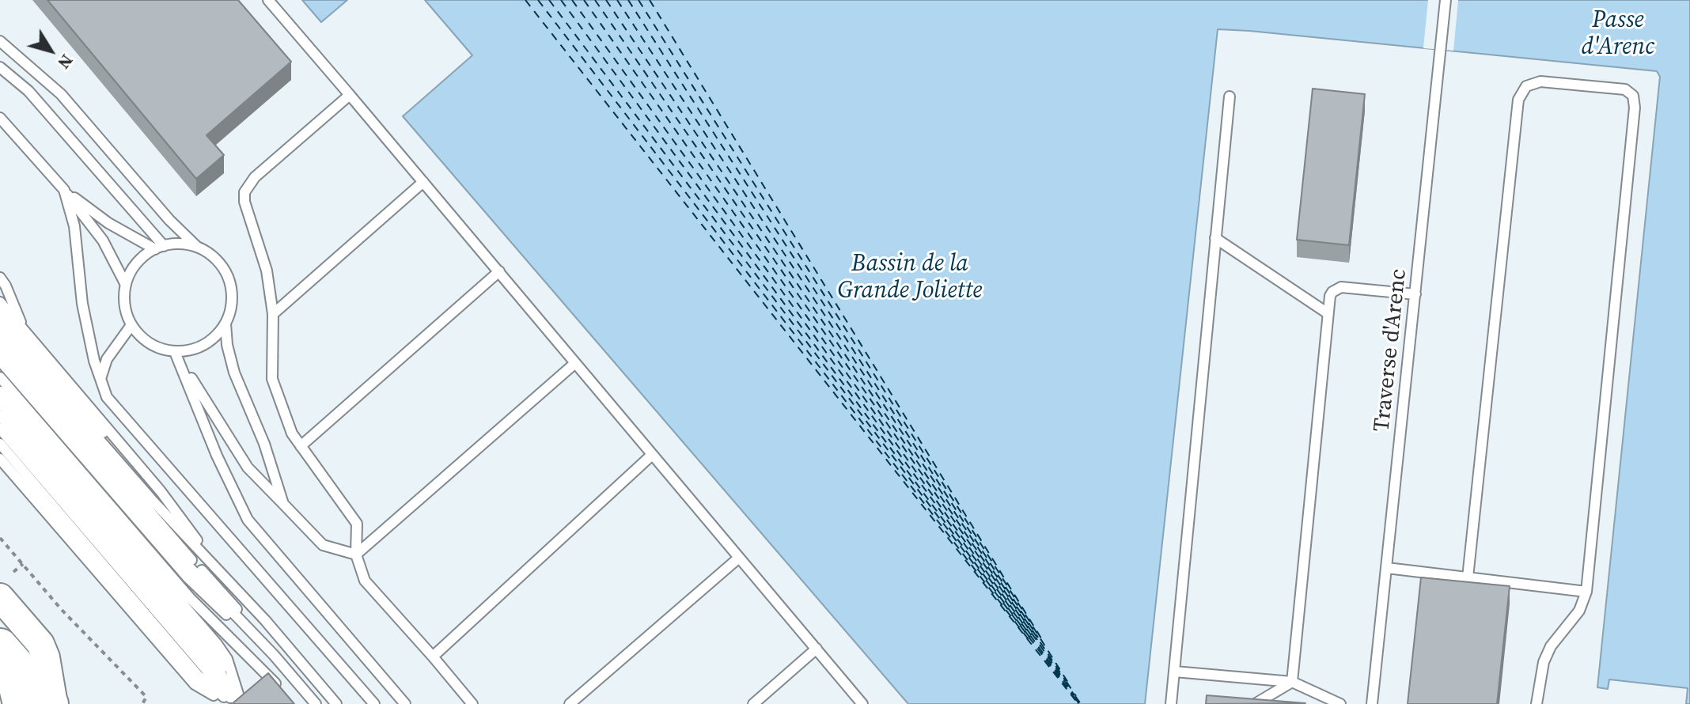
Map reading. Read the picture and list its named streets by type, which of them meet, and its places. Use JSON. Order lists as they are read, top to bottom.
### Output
{
  "streets": {
    "lane": ["Traverse d'Arenc"]
  },
  "water": ["Passe d'Arenc", "Bassin de la Grande Joliette"],
  "north": "bottom right"
}
